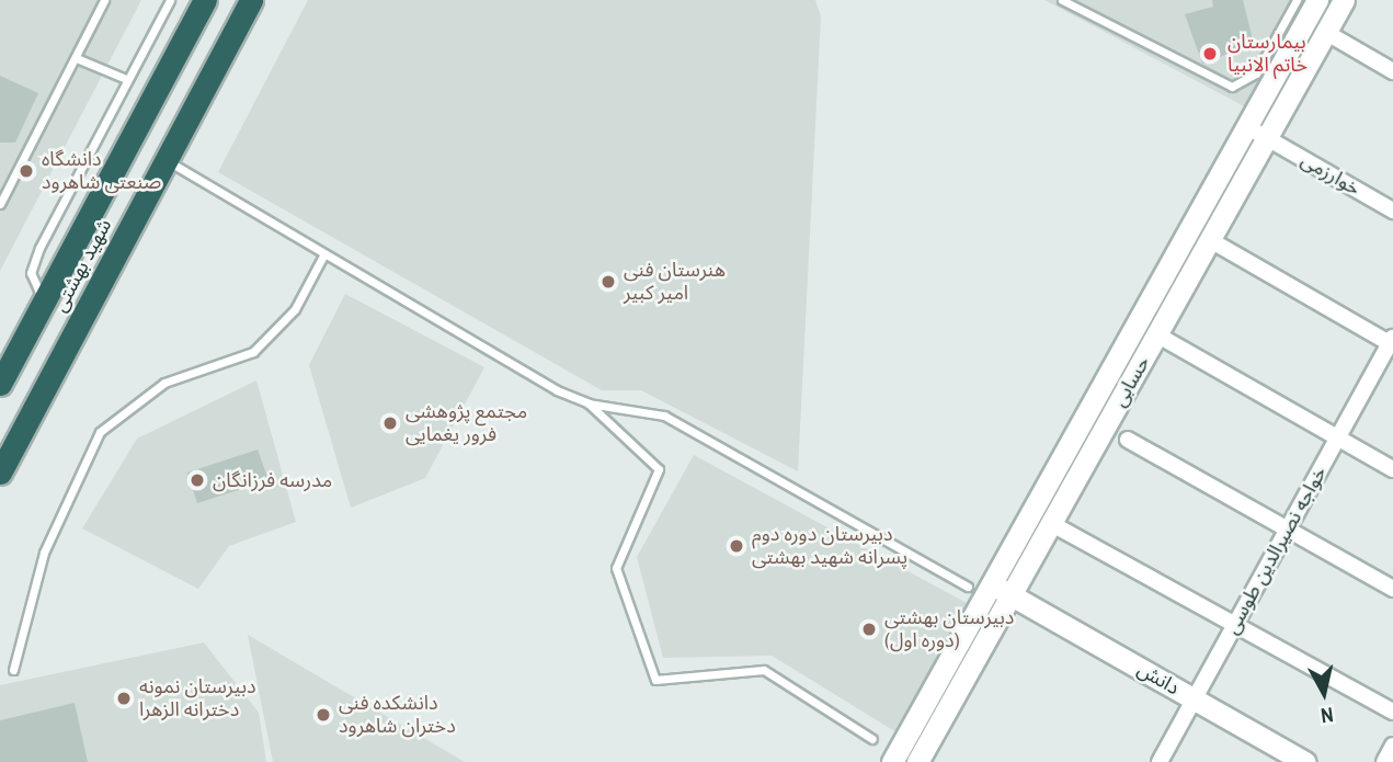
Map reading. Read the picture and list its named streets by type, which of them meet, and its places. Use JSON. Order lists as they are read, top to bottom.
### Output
{
  "streets": {
    "highway": ["شهید بهشتی"],
    "main road": ["حسابی", "دانش"],
    "street": ["خوارزمی", "خواجه نصیرالدین طوسی"]
  },
  "crossings": [
    ["خوارزمی", "حسابی"],
    ["حسابی", "دانش"],
    ["خواجه نصیرالدین طوسی", "دانش"]
  ],
  "places": [
    "بیمارستان خاتم الانبیا",
    "دانشگاه صنعتی شاهرود",
    "هنرستان فنی امیر کبیر",
    "مجتمع پژوهشی فرور یغمایی",
    "مدرسه فرزانگان",
    "دبیرستان دوره دوم پسرانه شهید بهشتی",
    "دبیرستان بهشتی (دوره اول)",
    "دبیرستان نمونه دخترانه الزهرا",
    "دانشکده فنی دختران شاهرود"
  ],
  "north": "bottom"
}
